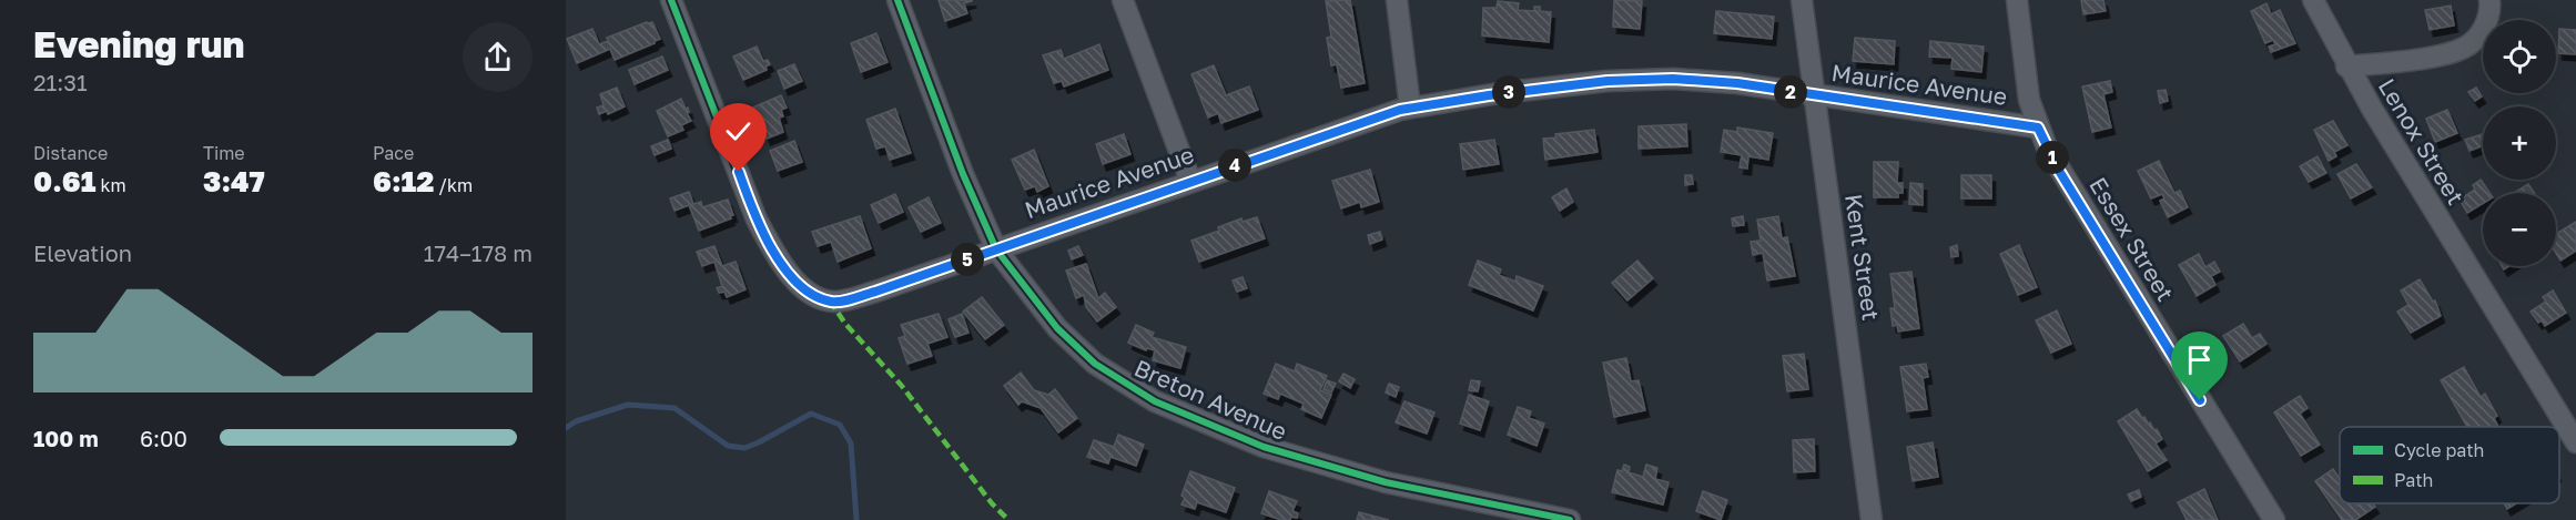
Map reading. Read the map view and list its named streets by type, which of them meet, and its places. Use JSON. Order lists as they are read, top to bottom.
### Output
{
  "streets": {
    "street": [
      "Maurice Avenue",
      "Lenox Street",
      "Essex Street",
      "Kent Street",
      "Breton Avenue"
    ]
  },
  "crossings": [
    ["Maurice Avenue", "Essex Street"],
    ["Maurice Avenue", "Kent Street"],
    ["Maurice Avenue", "Breton Avenue"]
  ],
  "legend": ["Cycle path", "Path"],
  "page": {
    "heading": ["Evening run", "21:31"],
    "map_buttons": ["+", "−"],
    "pins": [
      "2",
      "3",
      "1",
      "4",
      "5"
    ],
    "stats": [
      ["Distance", "0.61 km"],
      ["Time", "3:47"],
      ["Pace", "6:12 /km"]
    ],
    "chart": ["Elevation", "174–178 m"],
    "list": [
      {
        "name": "100 m",
        "note": "6:00"
      }
    ]
  }
}
